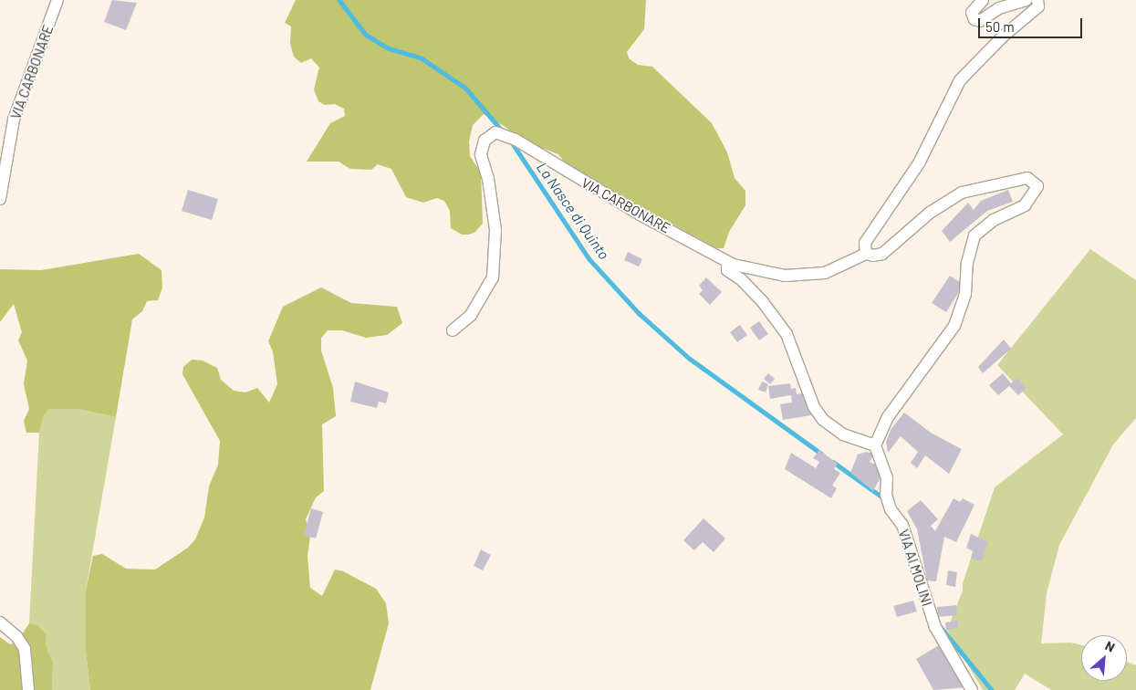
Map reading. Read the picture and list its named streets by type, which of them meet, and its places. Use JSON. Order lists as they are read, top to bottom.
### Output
{
  "streets": {
    "street": ["VIA CARBONARE", "VIA AI MOLINI"]
  },
  "crossings": [
    ["VIA CARBONARE", "VIA AI MOLINI"]
  ],
  "water": ["La Nasce di Quinto"],
  "scale_bar": "50 m",
  "north": "top right"
}
